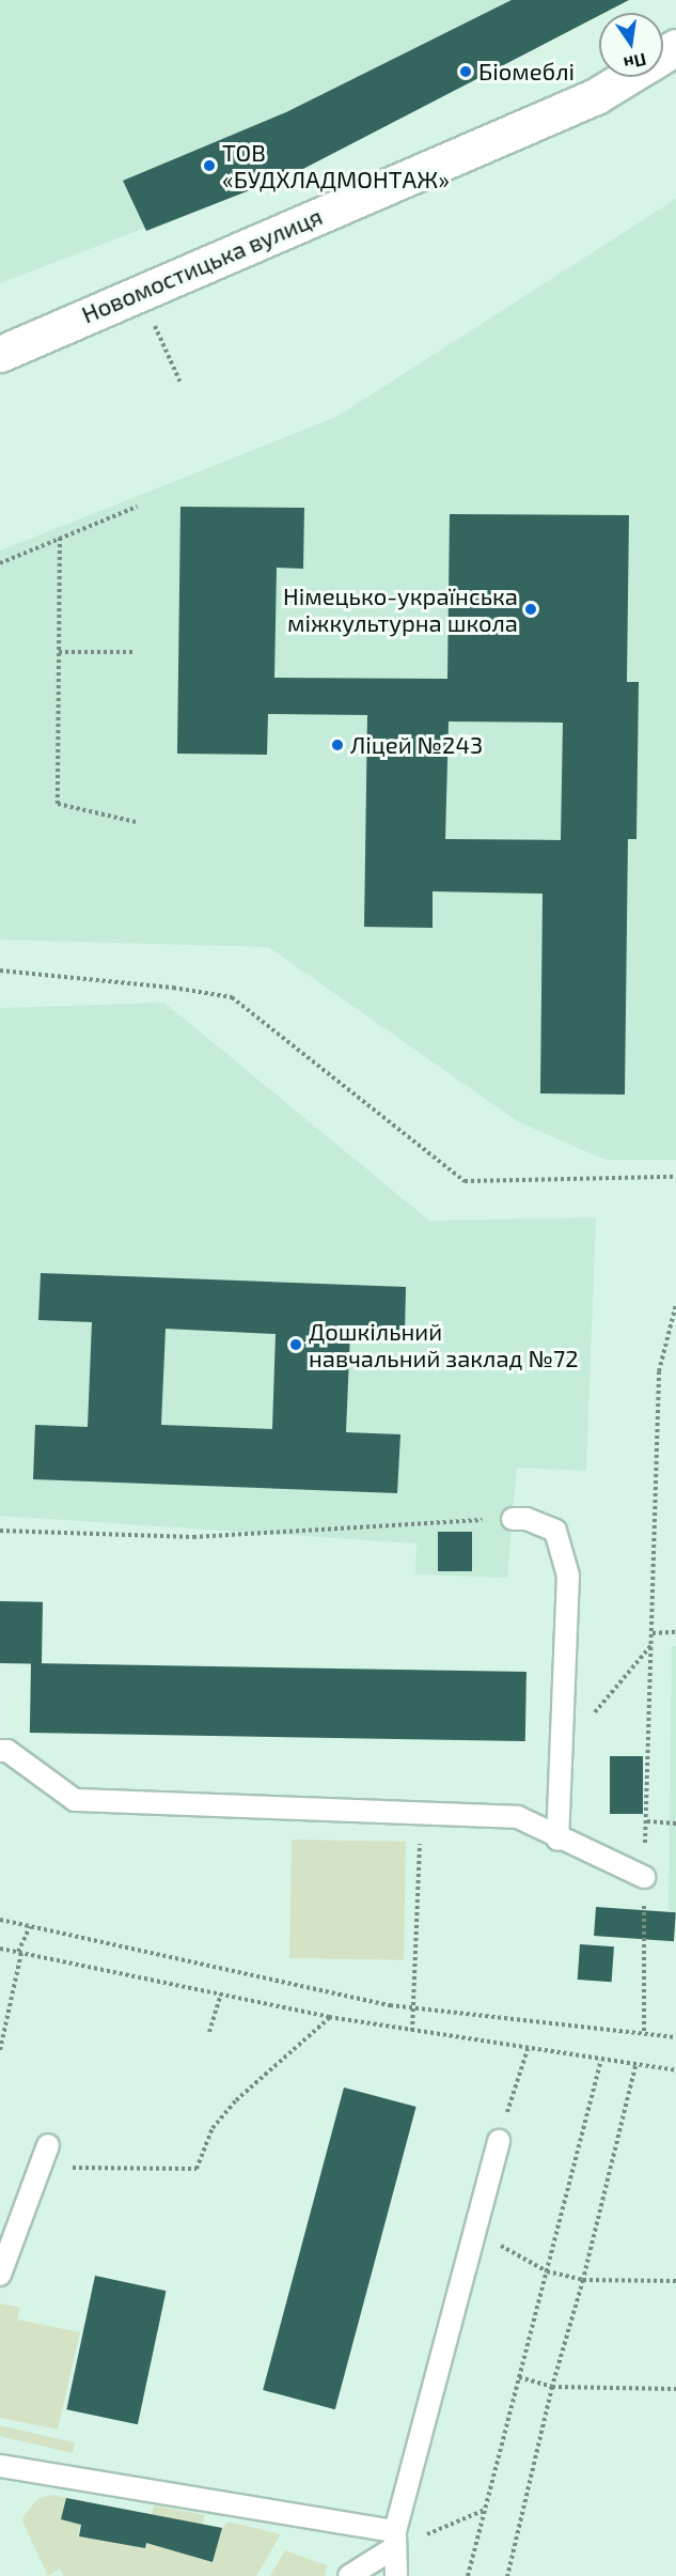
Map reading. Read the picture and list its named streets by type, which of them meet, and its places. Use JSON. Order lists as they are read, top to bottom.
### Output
{
  "streets": {
    "street": ["Новомостицька вулиця"]
  },
  "places": [
    "Біомеблі",
    "ТОВ «БУДХЛАДМОНТАЖ»",
    "Німецько-українська міжкультурна школа",
    "Ліцей №243",
    "Дошкільний навчальний заклад №72"
  ],
  "north": "bottom"
}
